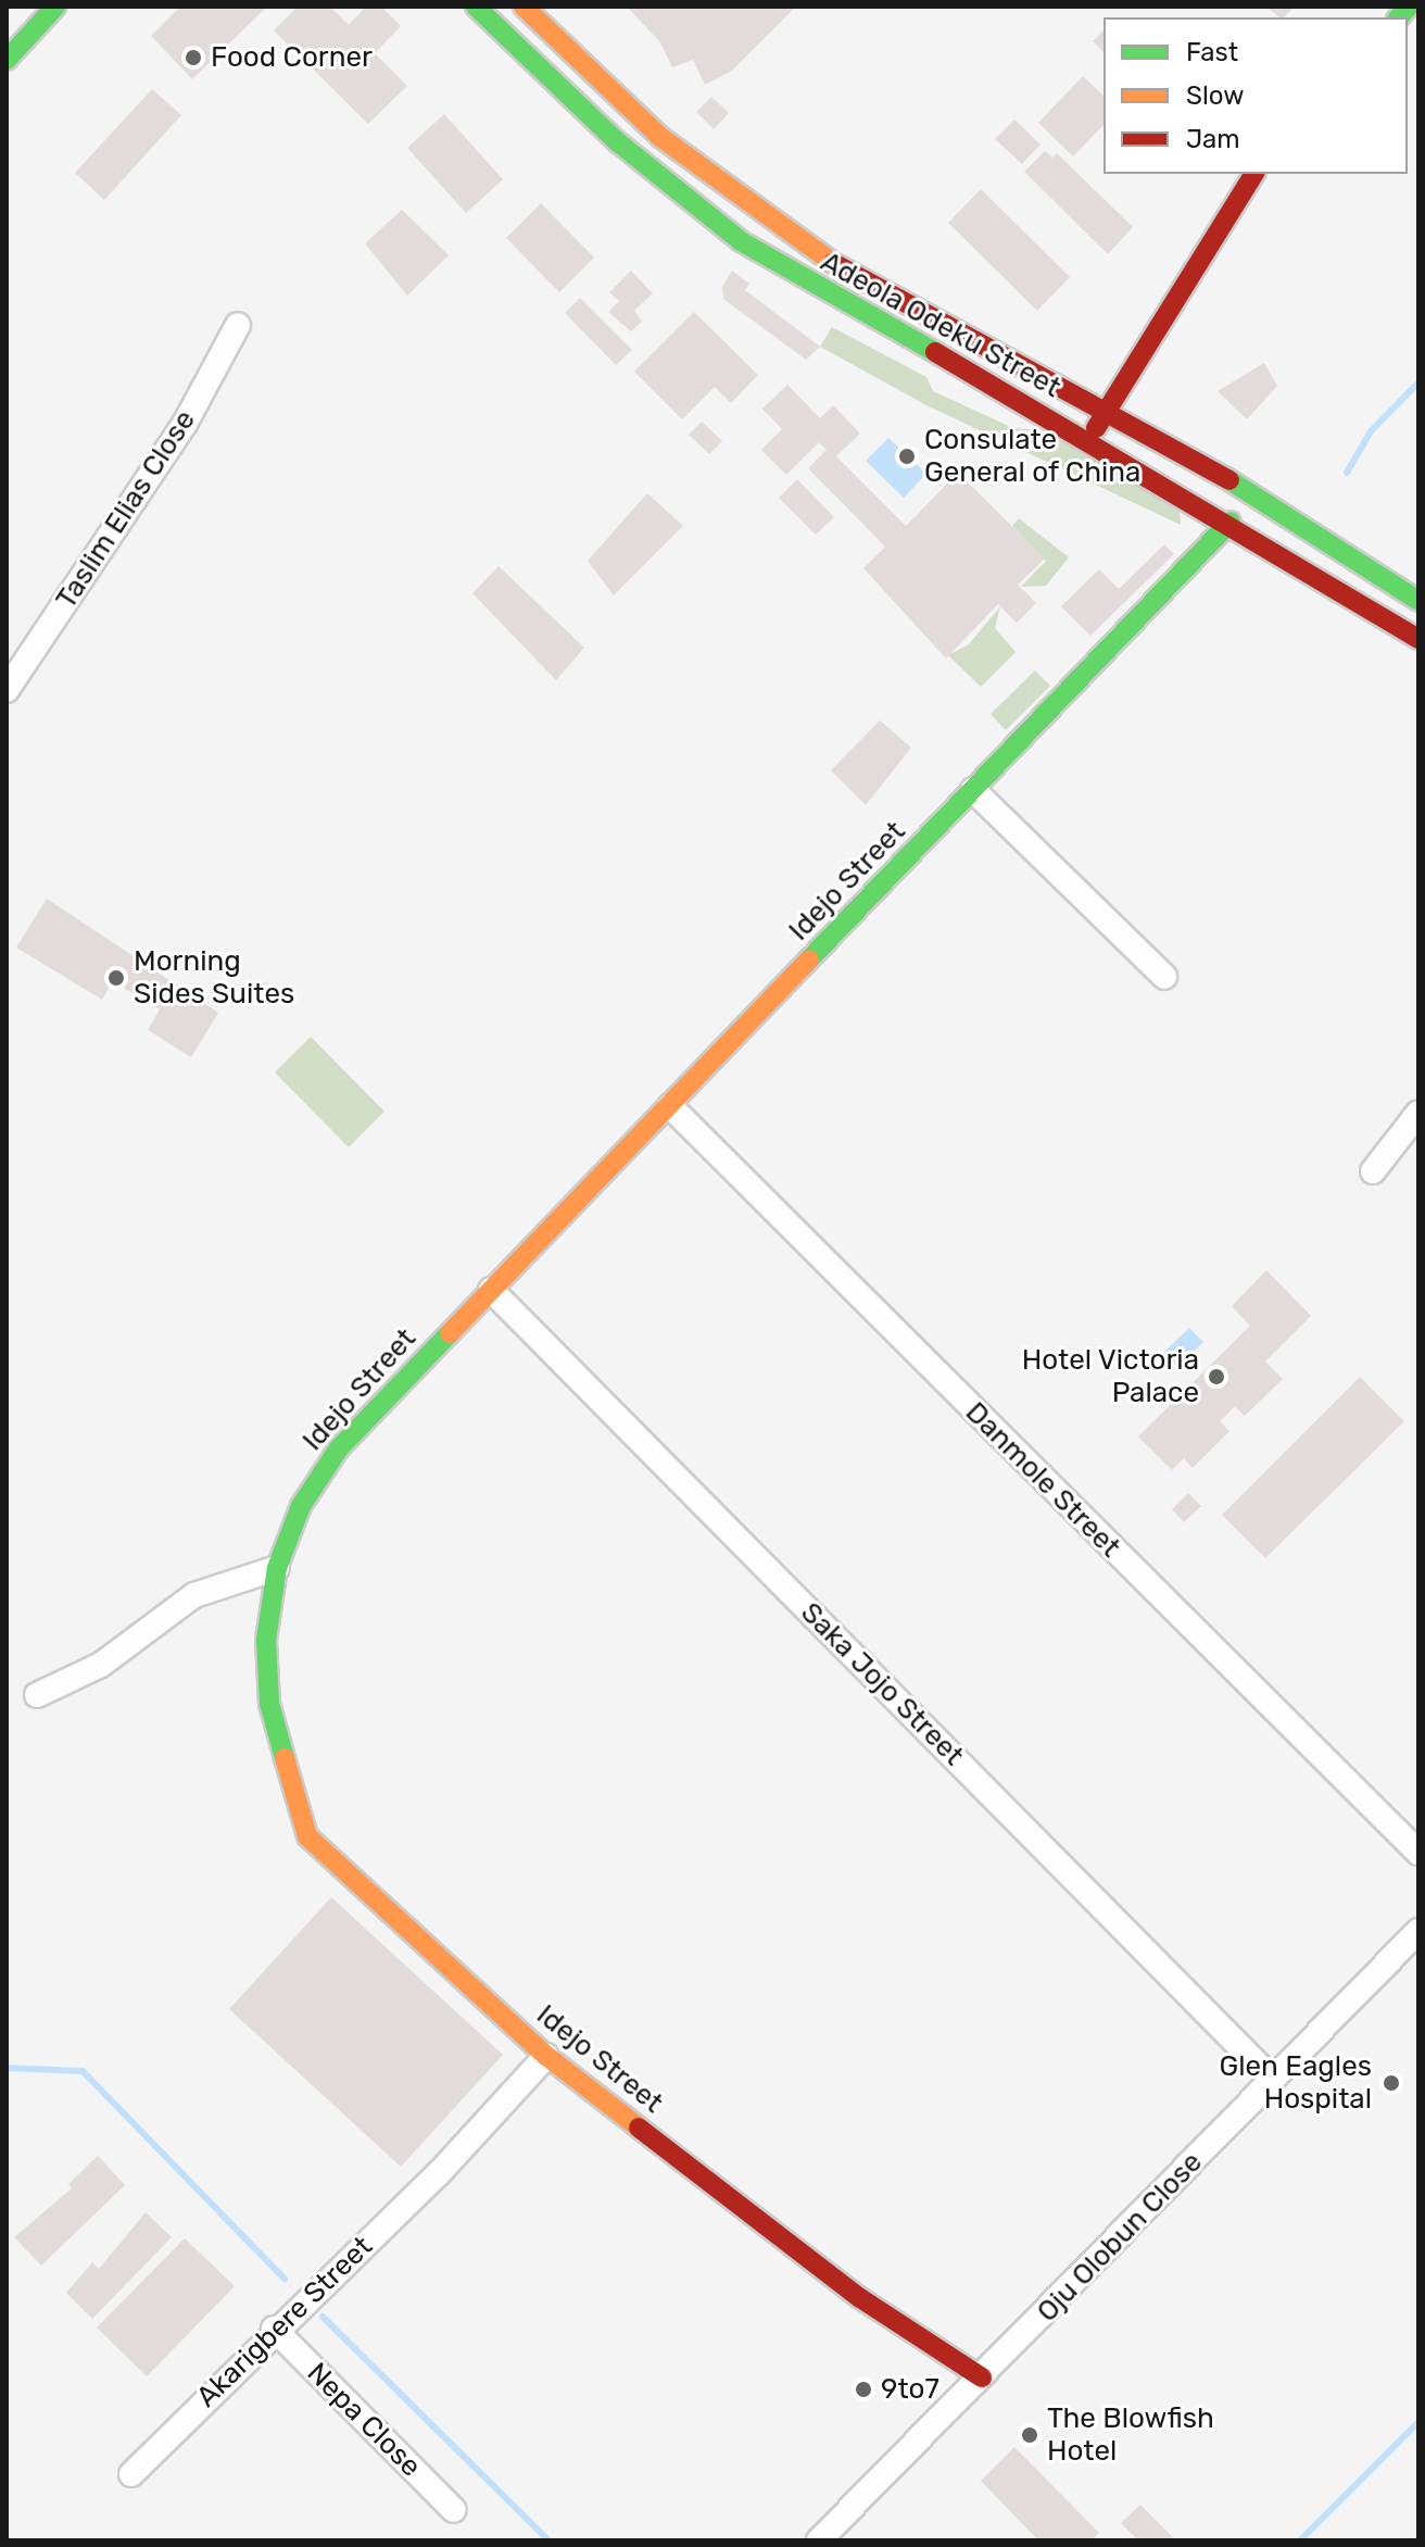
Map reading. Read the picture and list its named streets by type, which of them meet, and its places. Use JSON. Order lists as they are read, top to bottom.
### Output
{
  "streets": {
    "main road": ["Adeola Odeku Street", "Idejo Street"],
    "street": [
      "Taslim Elias Close",
      "Danmole Street",
      "Saka Jojo Street",
      "Oju Olobun Close",
      "Akarigbere Street",
      "Nepa Close"
    ]
  },
  "crossings": [
    ["Adeola Odeku Street", "Idejo Street"],
    ["Idejo Street", "Danmole Street"],
    ["Idejo Street", "Saka Jojo Street"],
    ["Idejo Street", "Oju Olobun Close"],
    ["Idejo Street", "Akarigbere Street"],
    ["Saka Jojo Street", "Oju Olobun Close"],
    ["Akarigbere Street", "Nepa Close"]
  ],
  "places": [
    "Food Corner",
    "Consulate General of China",
    "Morning Sides Suites",
    "Hotel Victoria Palace",
    "Glen Eagles Hospital",
    "9to7",
    "The Blowfish Hotel"
  ],
  "legend": ["Fast", "Slow", "Jam"]
}
